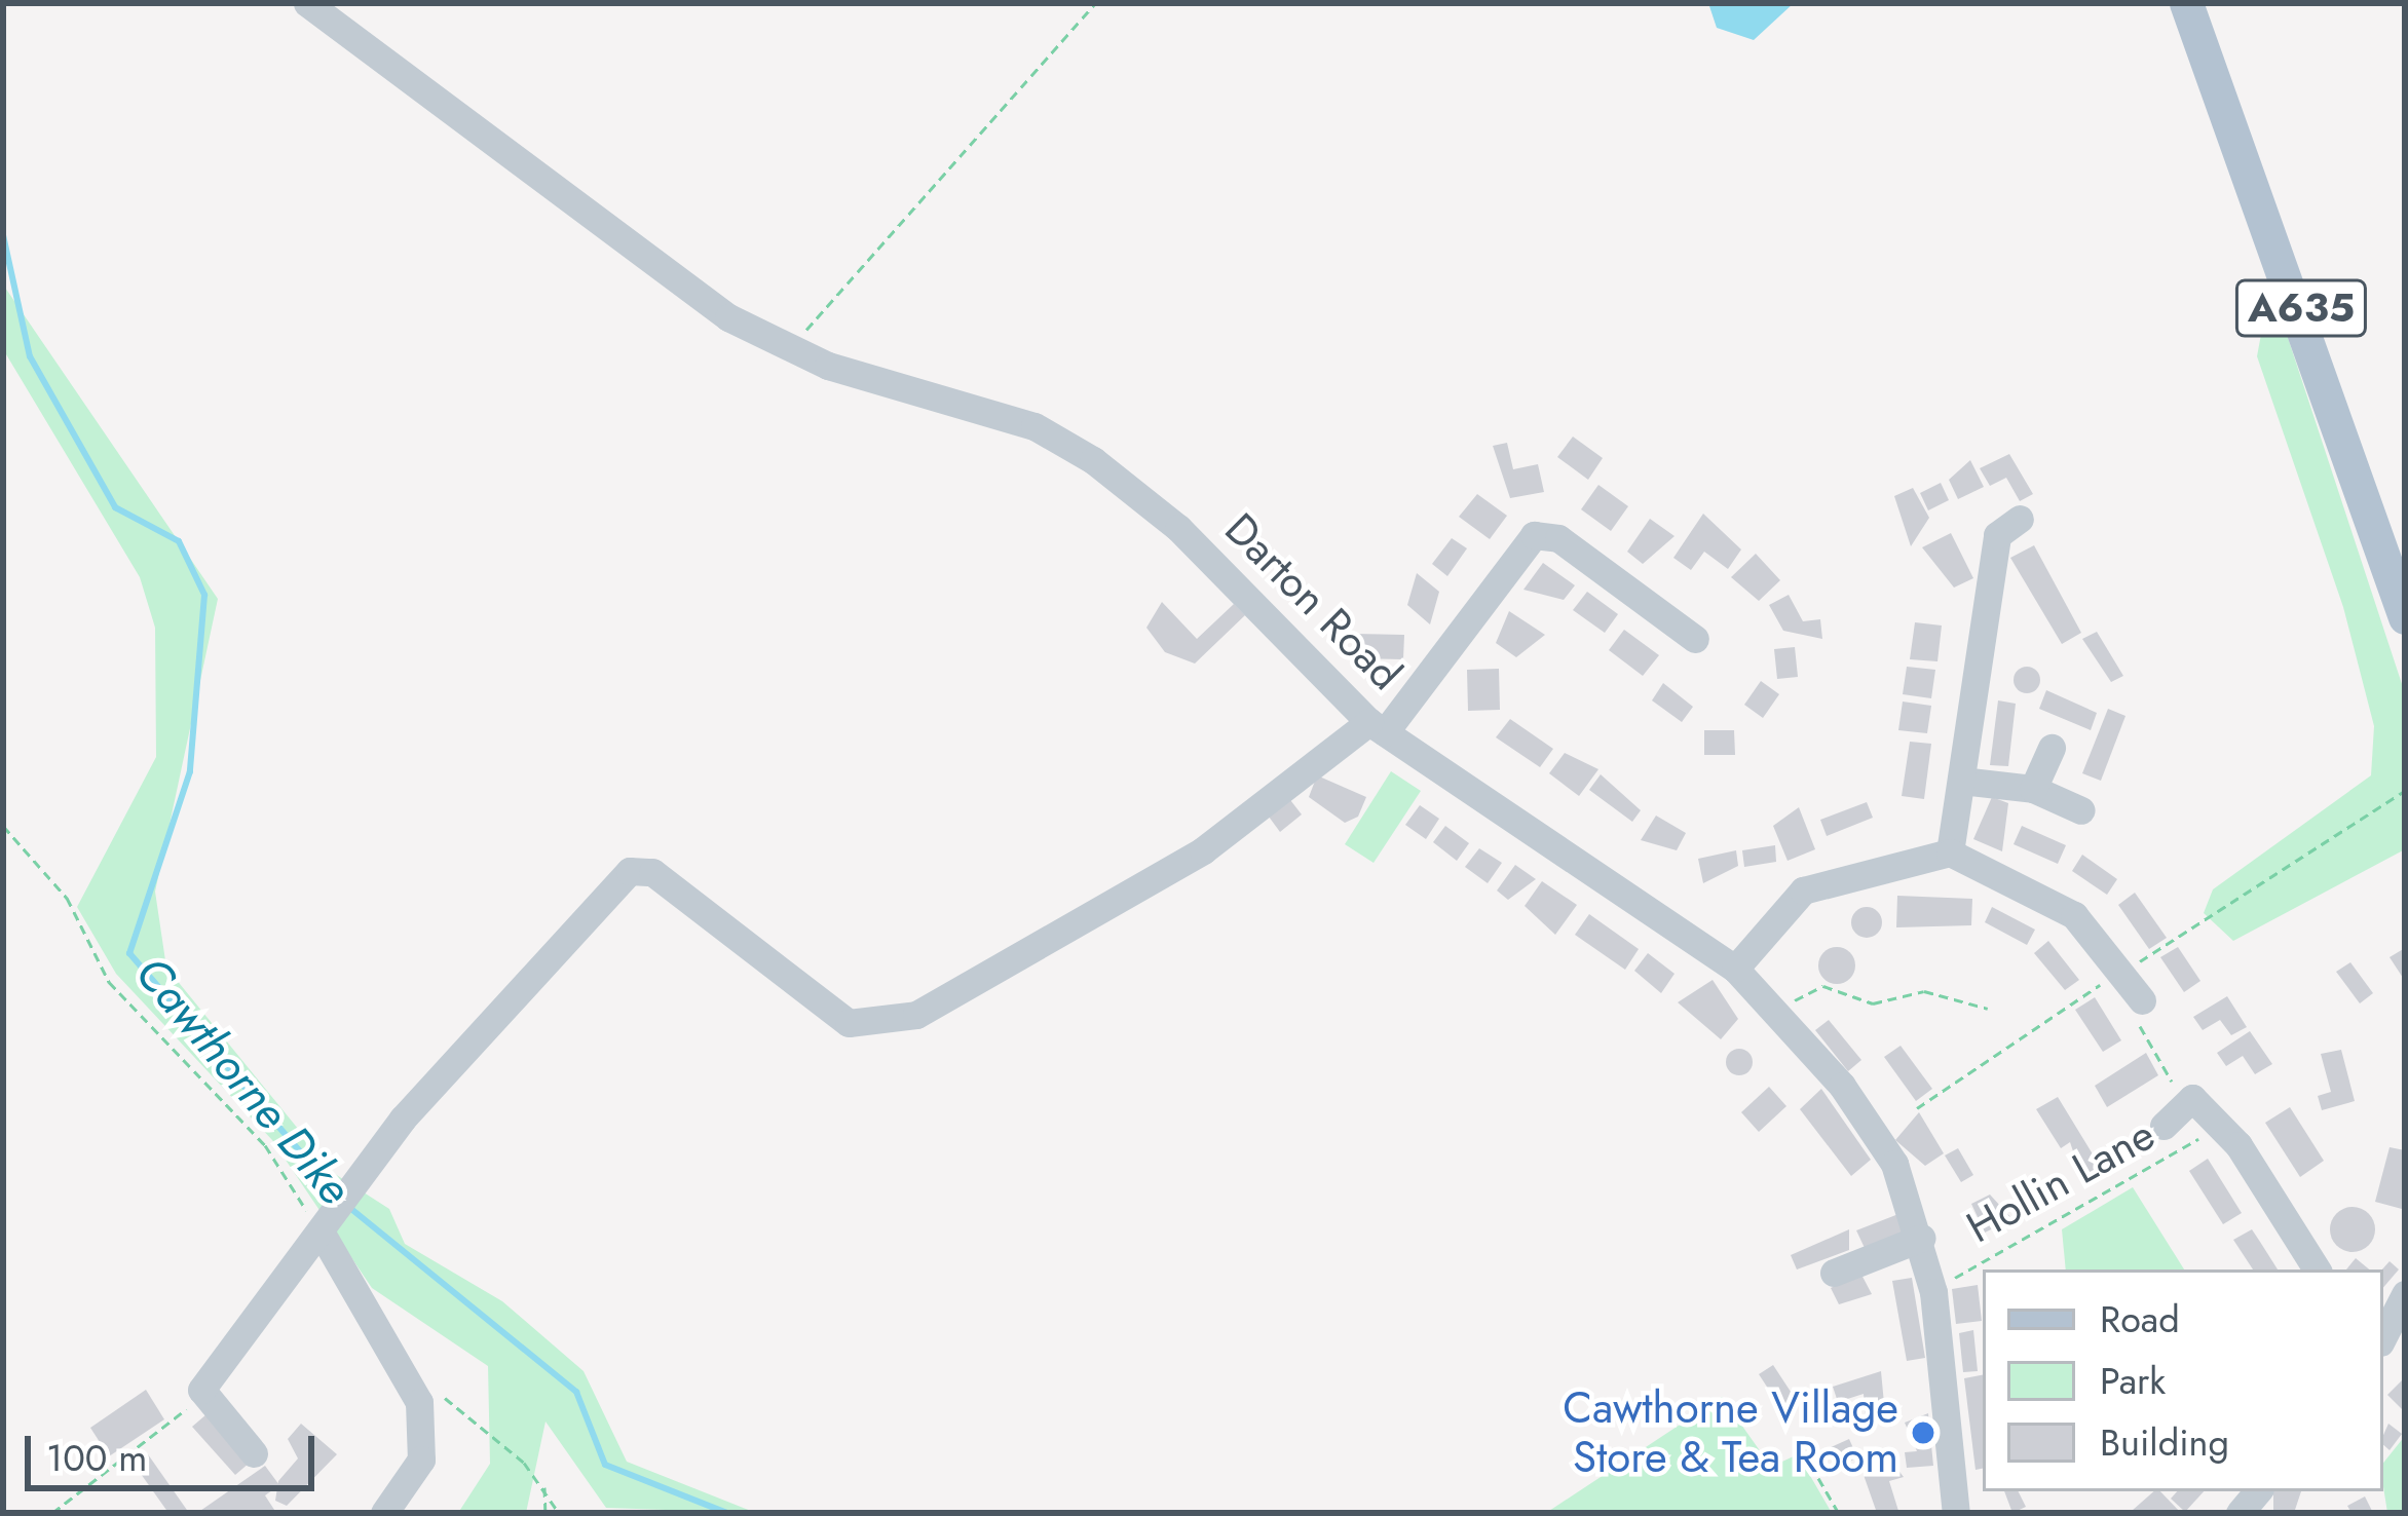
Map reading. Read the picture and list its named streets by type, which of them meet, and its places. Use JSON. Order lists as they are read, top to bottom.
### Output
{
  "streets": {
    "main road": ["A635"],
    "street": ["Darton Road"],
    "path": ["Hollin Lane"]
  },
  "crossings": [
    ["Darton Road", "Hollin Lane"]
  ],
  "water": ["Cawthorne Dike"],
  "places": ["Cawthorne Village Store & Tea Room"],
  "legend": ["Road", "Park", "Building"],
  "scale_bar": "100 m"
}
